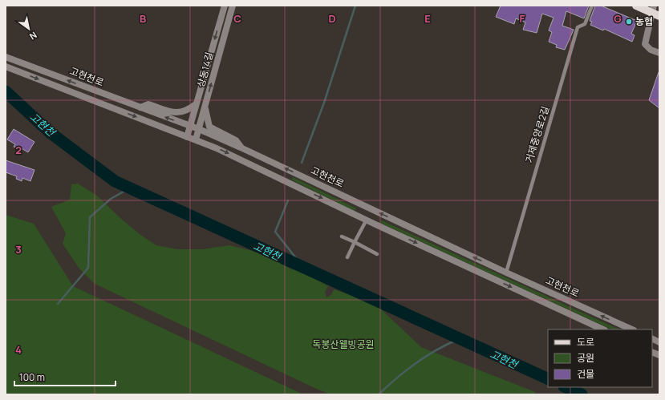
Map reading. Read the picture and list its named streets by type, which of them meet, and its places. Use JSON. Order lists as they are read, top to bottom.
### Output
{
  "streets": {
    "street": ["상동14길", "고현천로"],
    "lane": ["거제중앙로2길"]
  },
  "crossings": [
    ["상동14길", "고현천로"],
    ["고현천로", "거제중앙로2길"]
  ],
  "water": ["고현천"],
  "parks": ["독봉산웰빙공원"],
  "places": ["농협"],
  "legend": ["도로", "공원", "건물"],
  "scale_bar": "100 m",
  "north": "bottom right",
  "grid": {
    "columns": [
      "B",
      "C",
      "D",
      "E",
      "F",
      "G"
    ],
    "rows": ["2", "3", "4"]
  }
}
